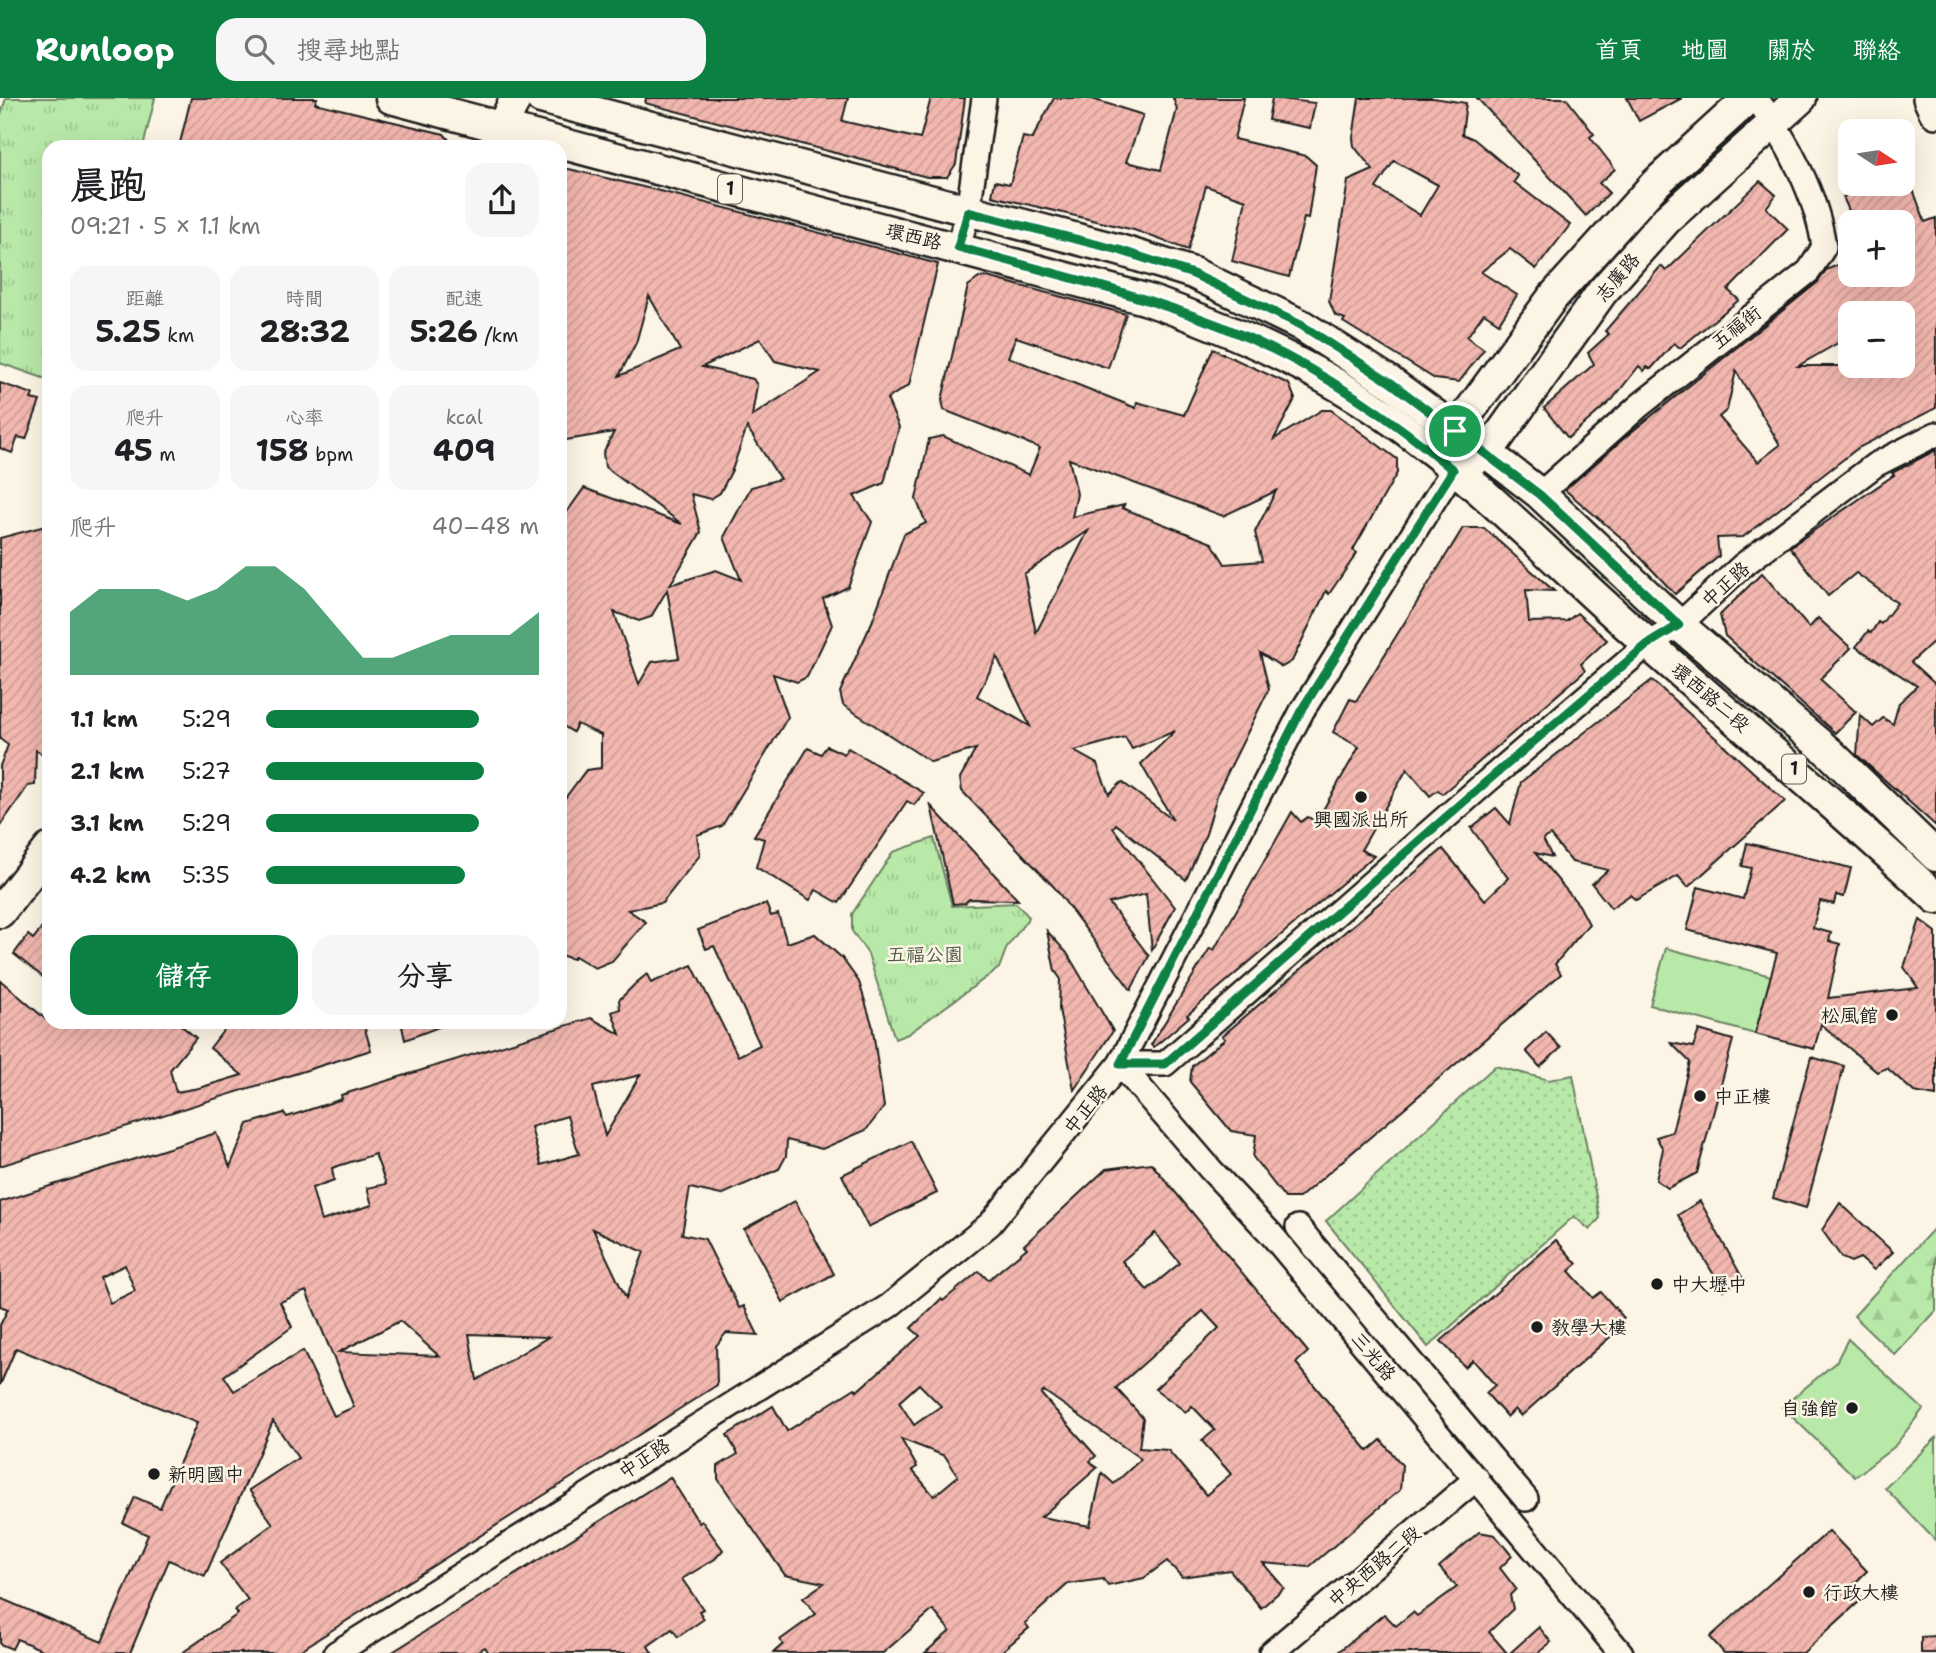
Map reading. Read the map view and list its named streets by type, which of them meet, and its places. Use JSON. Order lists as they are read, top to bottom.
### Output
{
  "streets": {
    "main road": [
      "1",
      "環西路",
      "志廣路",
      "環西路二段"
    ],
    "street": [
      "五福街",
      "中正路",
      "三光路",
      "中央西路二段"
    ]
  },
  "crossings": [
    ["環西路", "志廣路"],
    ["環西路", "環西路二段"],
    ["志廣路", "五福街"],
    ["志廣路", "環西路二段"],
    ["五福街", "環西路二段"],
    ["中正路", "環西路二段"],
    ["中正路", "三光路"],
    ["三光路", "中央西路二段"]
  ],
  "parks": ["五福公園"],
  "places": [
    "興國派出所",
    "松風館",
    "中正樓",
    "中大壢中",
    "教學大樓",
    "自強館",
    "新明國中",
    "行政大樓"
  ],
  "north": "right",
  "page": {
    "header": "Runloop",
    "search": "搜尋地點",
    "nav": [
      "首頁",
      "地圖",
      "關於",
      "聯絡"
    ],
    "map_buttons": ["+", "−"],
    "heading": ["晨跑", "09:21 · 5 × 1.1 km"],
    "stats": [
      ["距離", "5.25 km"],
      ["時間", "28:32"],
      ["配速", "5:26 /km"],
      ["爬升", "45 m"],
      ["心率", "158 bpm"],
      ["kcal", "409"]
    ],
    "chart": ["爬升", "40–48 m"],
    "list": [
      {
        "name": "1.1 km",
        "note": "5:29"
      },
      {
        "name": "2.1 km",
        "note": "5:27"
      },
      {
        "name": "3.1 km",
        "note": "5:29"
      },
      {
        "name": "4.2 km",
        "note": "5:35"
      }
    ],
    "buttons": ["儲存", "分享"]
  }
}
